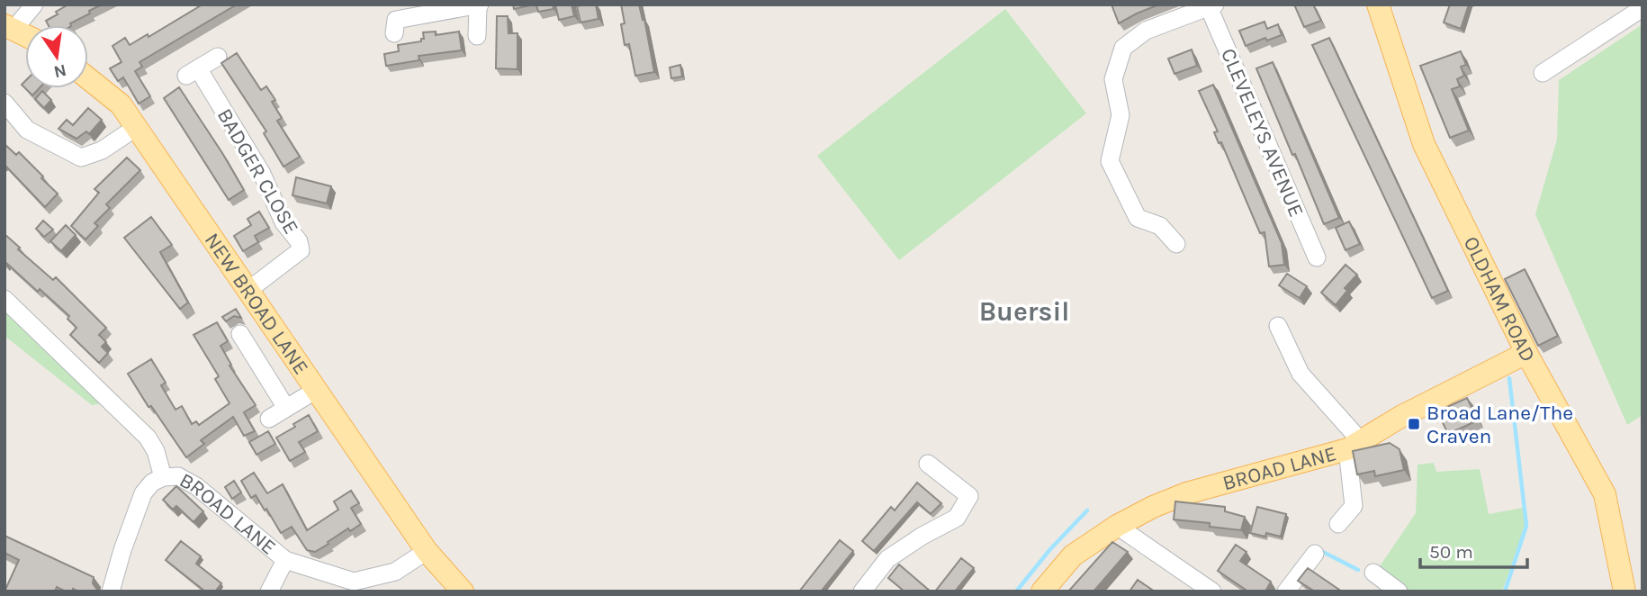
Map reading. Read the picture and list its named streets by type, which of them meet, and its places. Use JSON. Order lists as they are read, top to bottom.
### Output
{
  "streets": {
    "main road": ["OLDHAM ROAD", "NEW BROAD LANE", "BROAD LANE"],
    "street": ["CLEVELEYS AVENUE", "BADGER CLOSE"]
  },
  "crossings": [
    ["BADGER CLOSE", "NEW BROAD LANE"],
    ["OLDHAM ROAD", "BROAD LANE"],
    ["NEW BROAD LANE", "BROAD LANE"]
  ],
  "districts": ["Buersil"],
  "places": {
    "transit": ["Broad Lane/The Craven"]
  },
  "scale_bar": "50 m",
  "north": "bottom"
}
